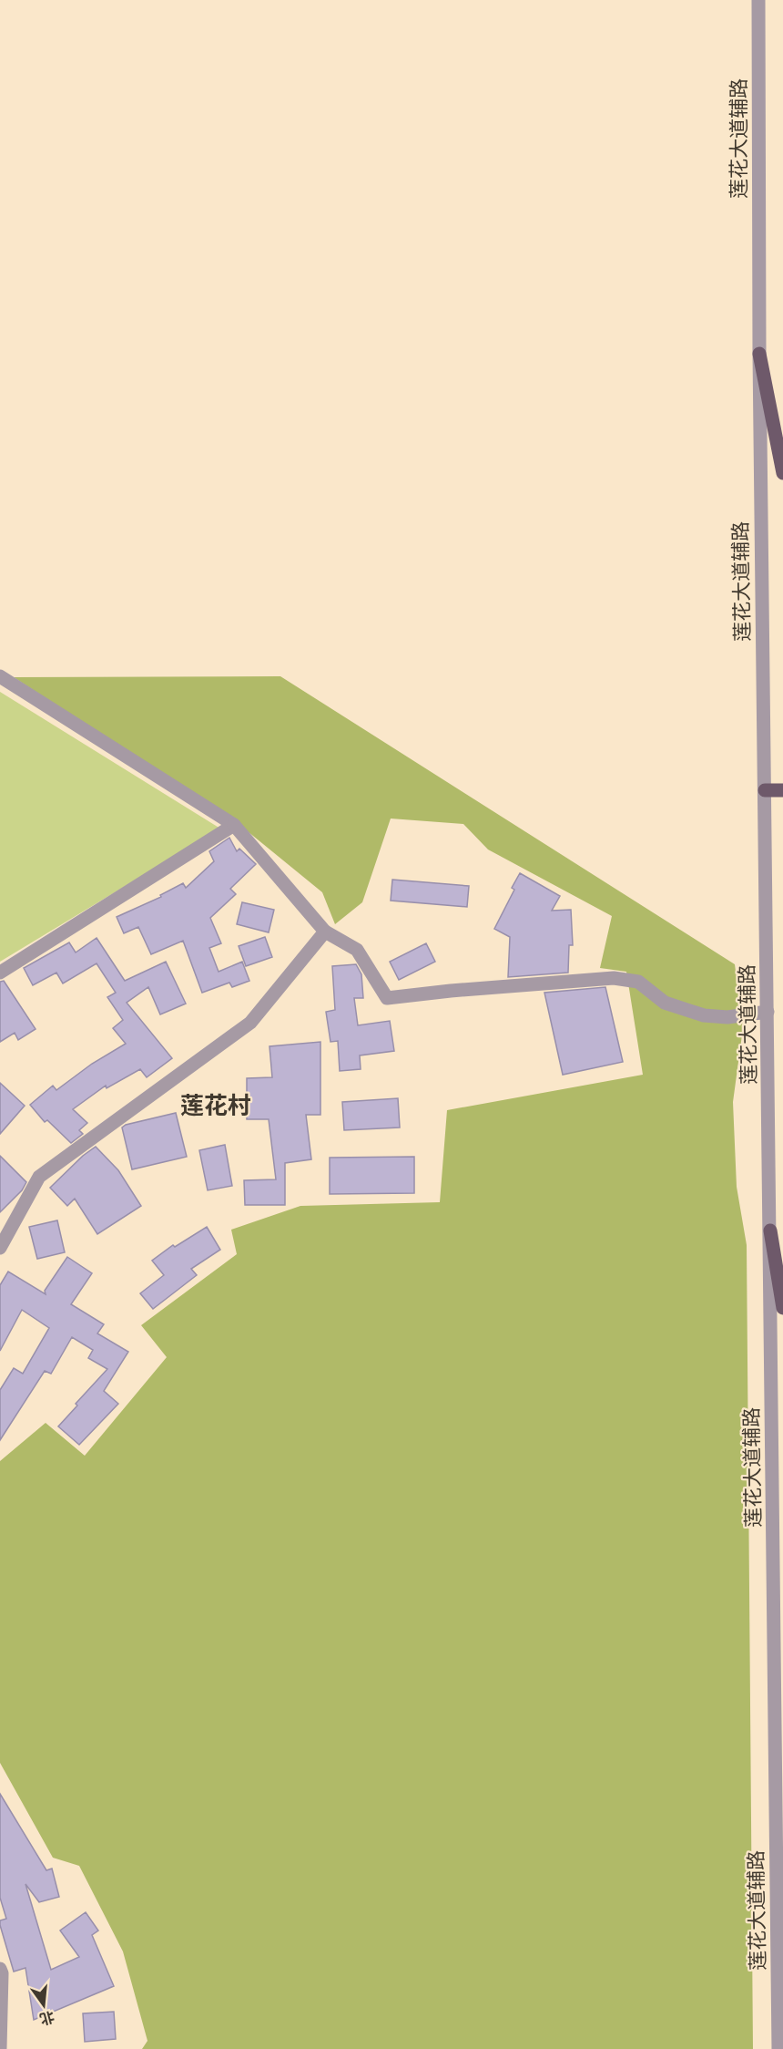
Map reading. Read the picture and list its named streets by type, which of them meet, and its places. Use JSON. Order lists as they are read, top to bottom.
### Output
{
  "streets": {
    "street": ["莲花大道辅路"]
  },
  "districts": ["莲花村"],
  "north": "bottom"
}
